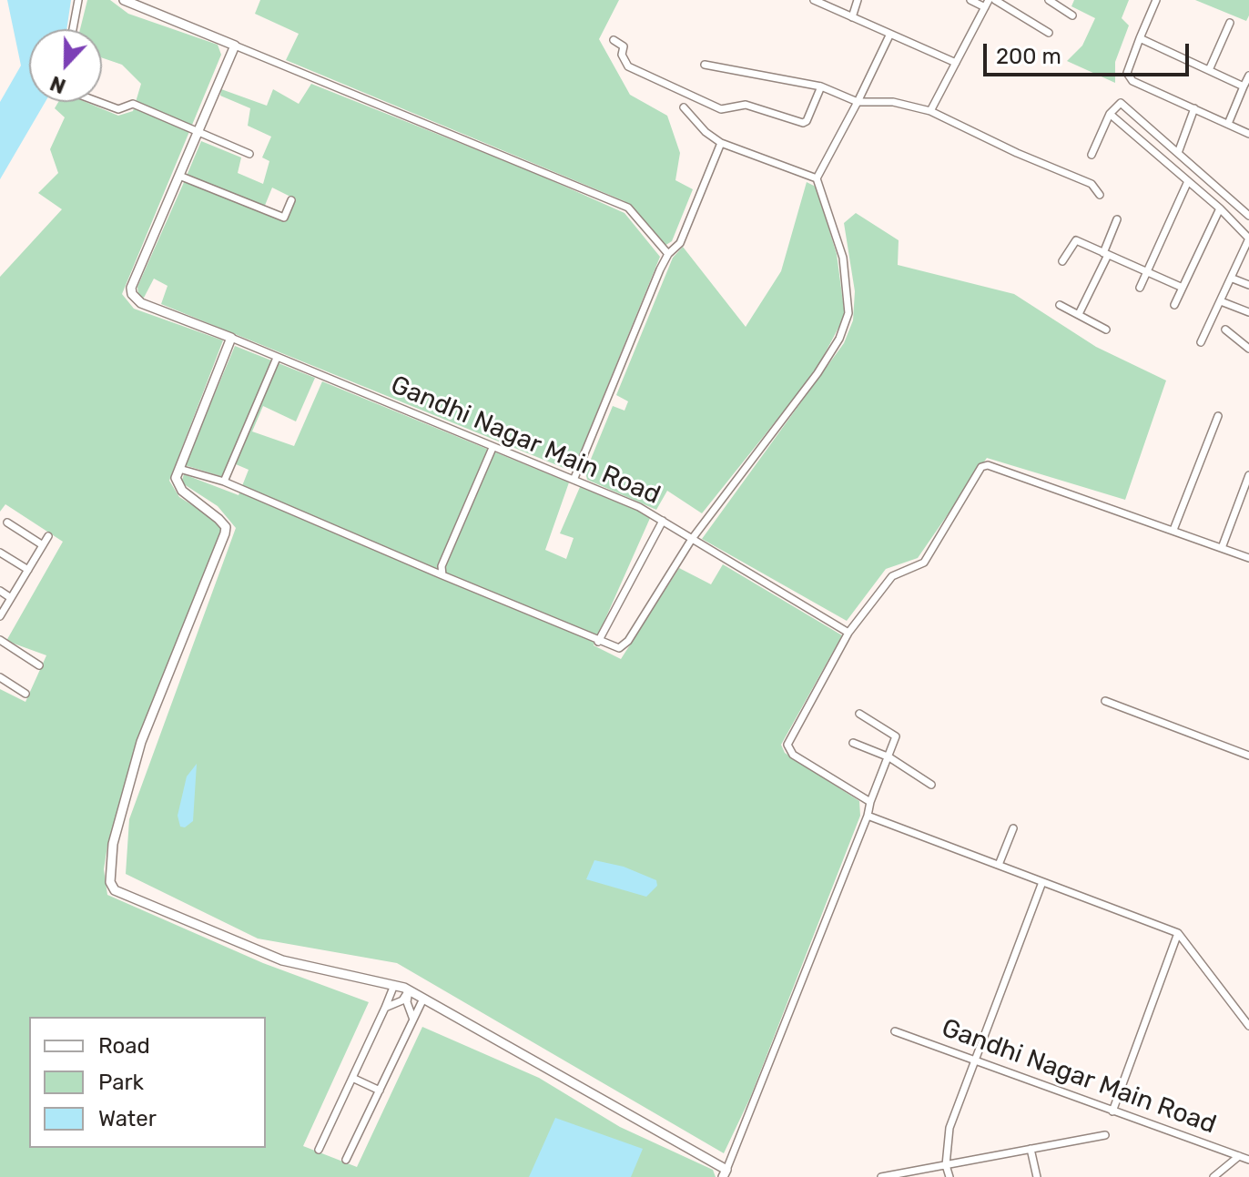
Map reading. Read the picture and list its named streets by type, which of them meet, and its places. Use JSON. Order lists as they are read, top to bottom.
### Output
{
  "streets": {
    "street": ["Gandhi Nagar Main Road"]
  },
  "legend": ["Road", "Park", "Water"],
  "scale_bar": "200 m",
  "north": "bottom"
}
